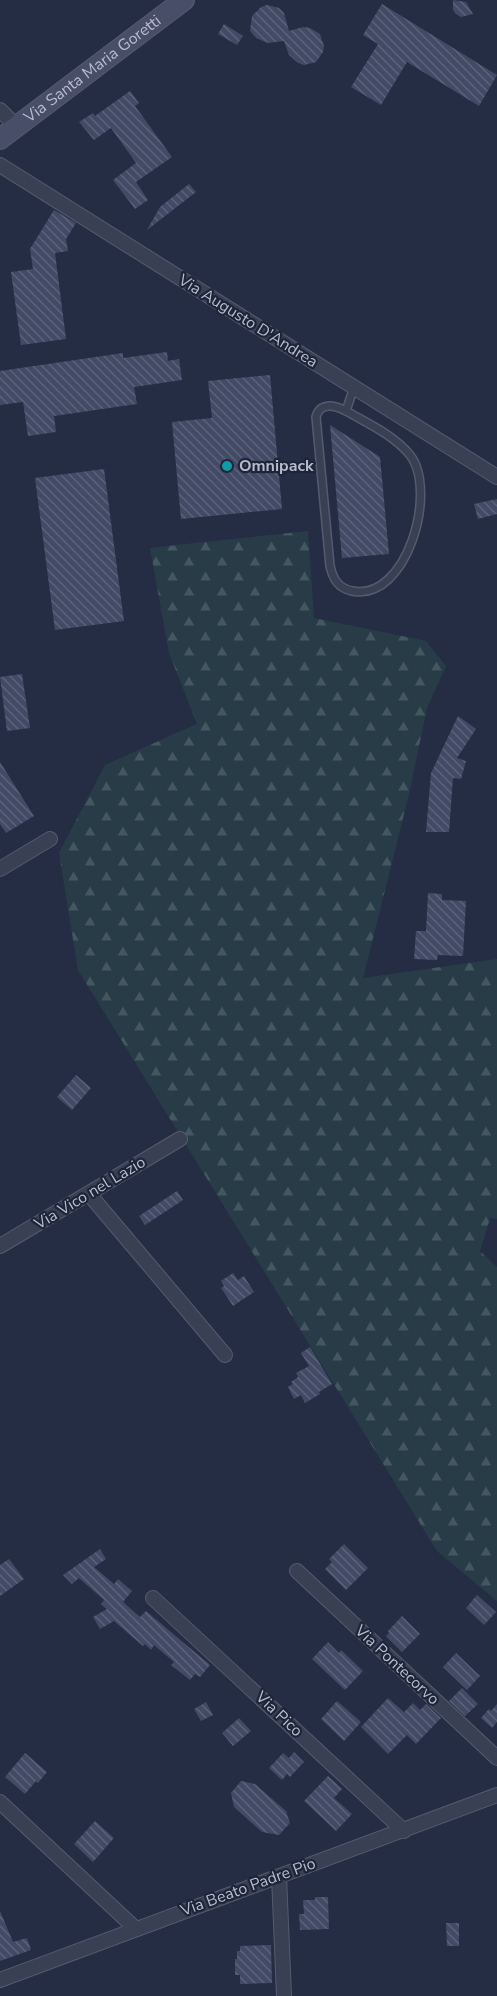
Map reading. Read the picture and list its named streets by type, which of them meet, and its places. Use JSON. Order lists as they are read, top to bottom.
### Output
{
  "streets": {
    "main road": ["Via Santa Maria Goretti"],
    "street": [
      "Via Augusto D'Andrea",
      "Via Vico nel Lazio",
      "Via Pontecorvo",
      "Via Pico",
      "Via Beato Padre Pio"
    ]
  },
  "crossings": [
    ["Via Pico", "Via Beato Padre Pio"]
  ],
  "places": ["Omnipack"]
}
